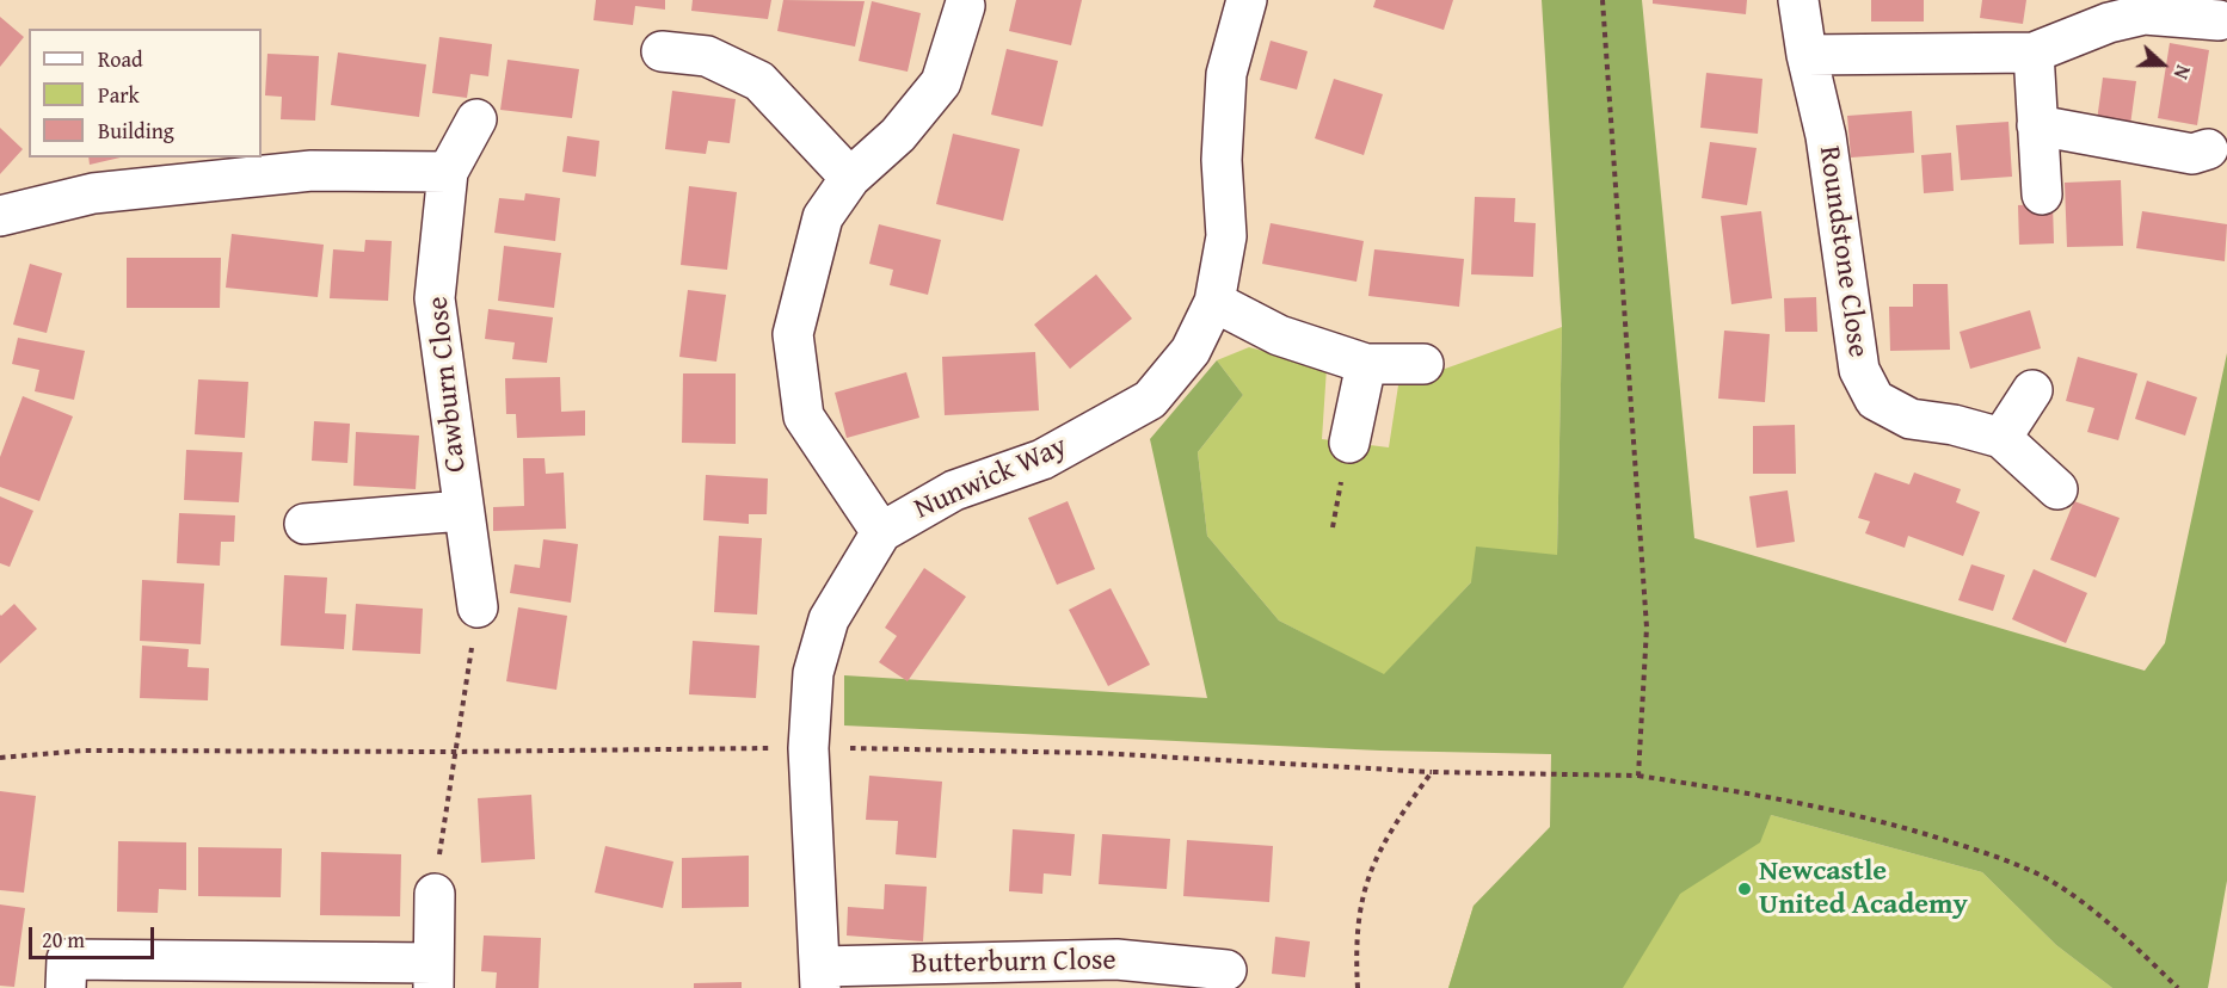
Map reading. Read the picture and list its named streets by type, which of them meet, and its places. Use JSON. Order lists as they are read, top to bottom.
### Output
{
  "streets": {
    "street": [
      "Roundstone Close",
      "Cawburn Close",
      "Nunwick Way",
      "Butterburn Close"
    ]
  },
  "crossings": [
    ["Nunwick Way", "Butterburn Close"]
  ],
  "places": ["Newcastle United Academy"],
  "legend": ["Road", "Park", "Building"],
  "scale_bar": "20 m",
  "north": "right"
}
